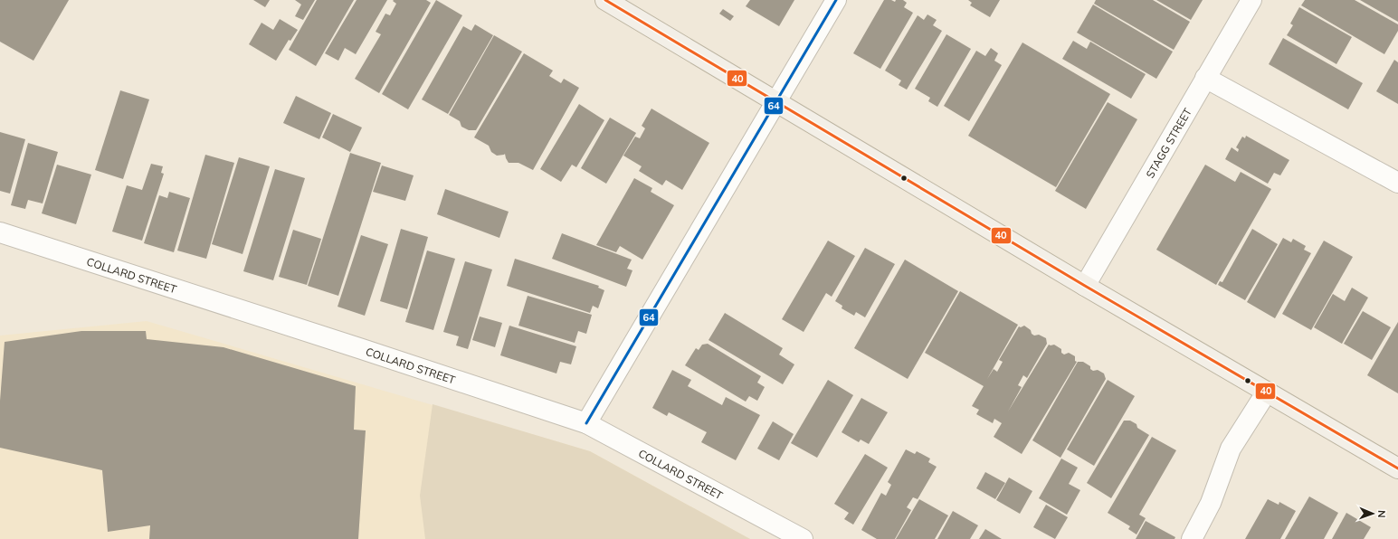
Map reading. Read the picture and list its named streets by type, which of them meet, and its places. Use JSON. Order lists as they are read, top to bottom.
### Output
{
  "streets": {
    "street": ["STAGG STREET", "COLLARD STREET"]
  },
  "lines": ["transit line 40", "transit line 64"],
  "north": "right"
}
